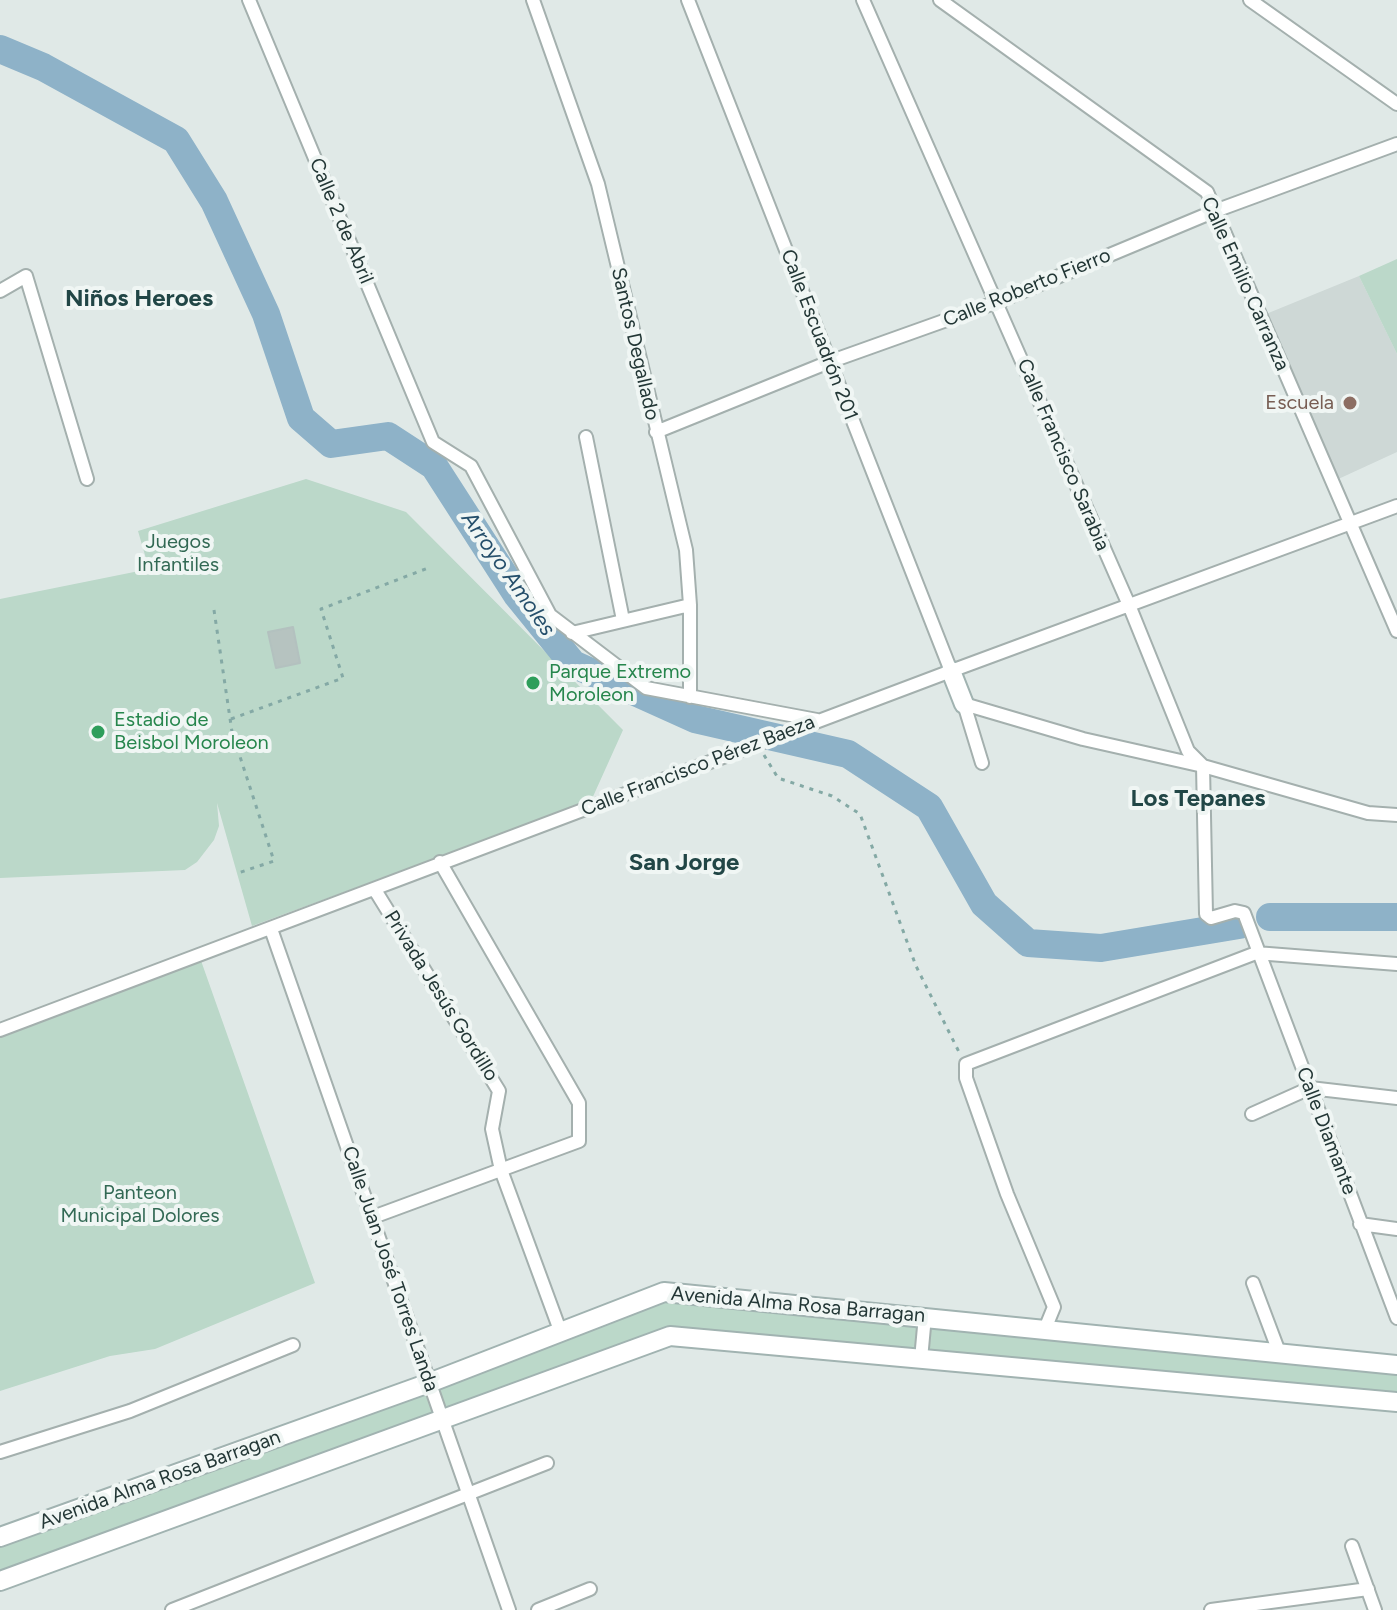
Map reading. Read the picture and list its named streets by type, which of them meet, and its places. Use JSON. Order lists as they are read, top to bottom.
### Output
{
  "streets": {
    "street": [
      "Calle 2 de Abril",
      "Calle Emilio Carranza",
      "Calle Roberto Fierro",
      "Calle Escuadrón 201",
      "Santos Degallado",
      "Calle Francisco Sarabia",
      "Calle Francisco Pérez Baeza",
      "Privada Jesús Gordillo",
      "Calle Diamante",
      "Calle Juan José Torres Landa",
      "Avenida Alma Rosa Barragan"
    ]
  },
  "crossings": [
    ["Calle Emilio Carranza", "Calle Roberto Fierro"],
    ["Calle Emilio Carranza", "Calle Francisco Pérez Baeza"],
    ["Calle Roberto Fierro", "Calle Escuadrón 201"],
    ["Calle Roberto Fierro", "Santos Degallado"],
    ["Calle Roberto Fierro", "Calle Francisco Sarabia"],
    ["Calle Escuadrón 201", "Calle Francisco Pérez Baeza"],
    ["Calle Francisco Sarabia", "Calle Francisco Pérez Baeza"],
    ["Calle Francisco Sarabia", "Calle Diamante"],
    ["Calle Francisco Pérez Baeza", "Privada Jesús Gordillo"],
    ["Calle Francisco Pérez Baeza", "Calle Juan José Torres Landa"],
    ["Privada Jesús Gordillo", "Avenida Alma Rosa Barragan"],
    ["Calle Juan José Torres Landa", "Avenida Alma Rosa Barragan"]
  ],
  "districts": ["Niños Heroes", "Los Tepanes", "San Jorge"],
  "water": ["Arroyo Amoles"],
  "parks": ["Juegos Infantiles", "Panteon Municipal Dolores"],
  "places": ["Escuela", "Parque Extremo Moroleon", "Estadio de Beisbol Moroleon"]
}
